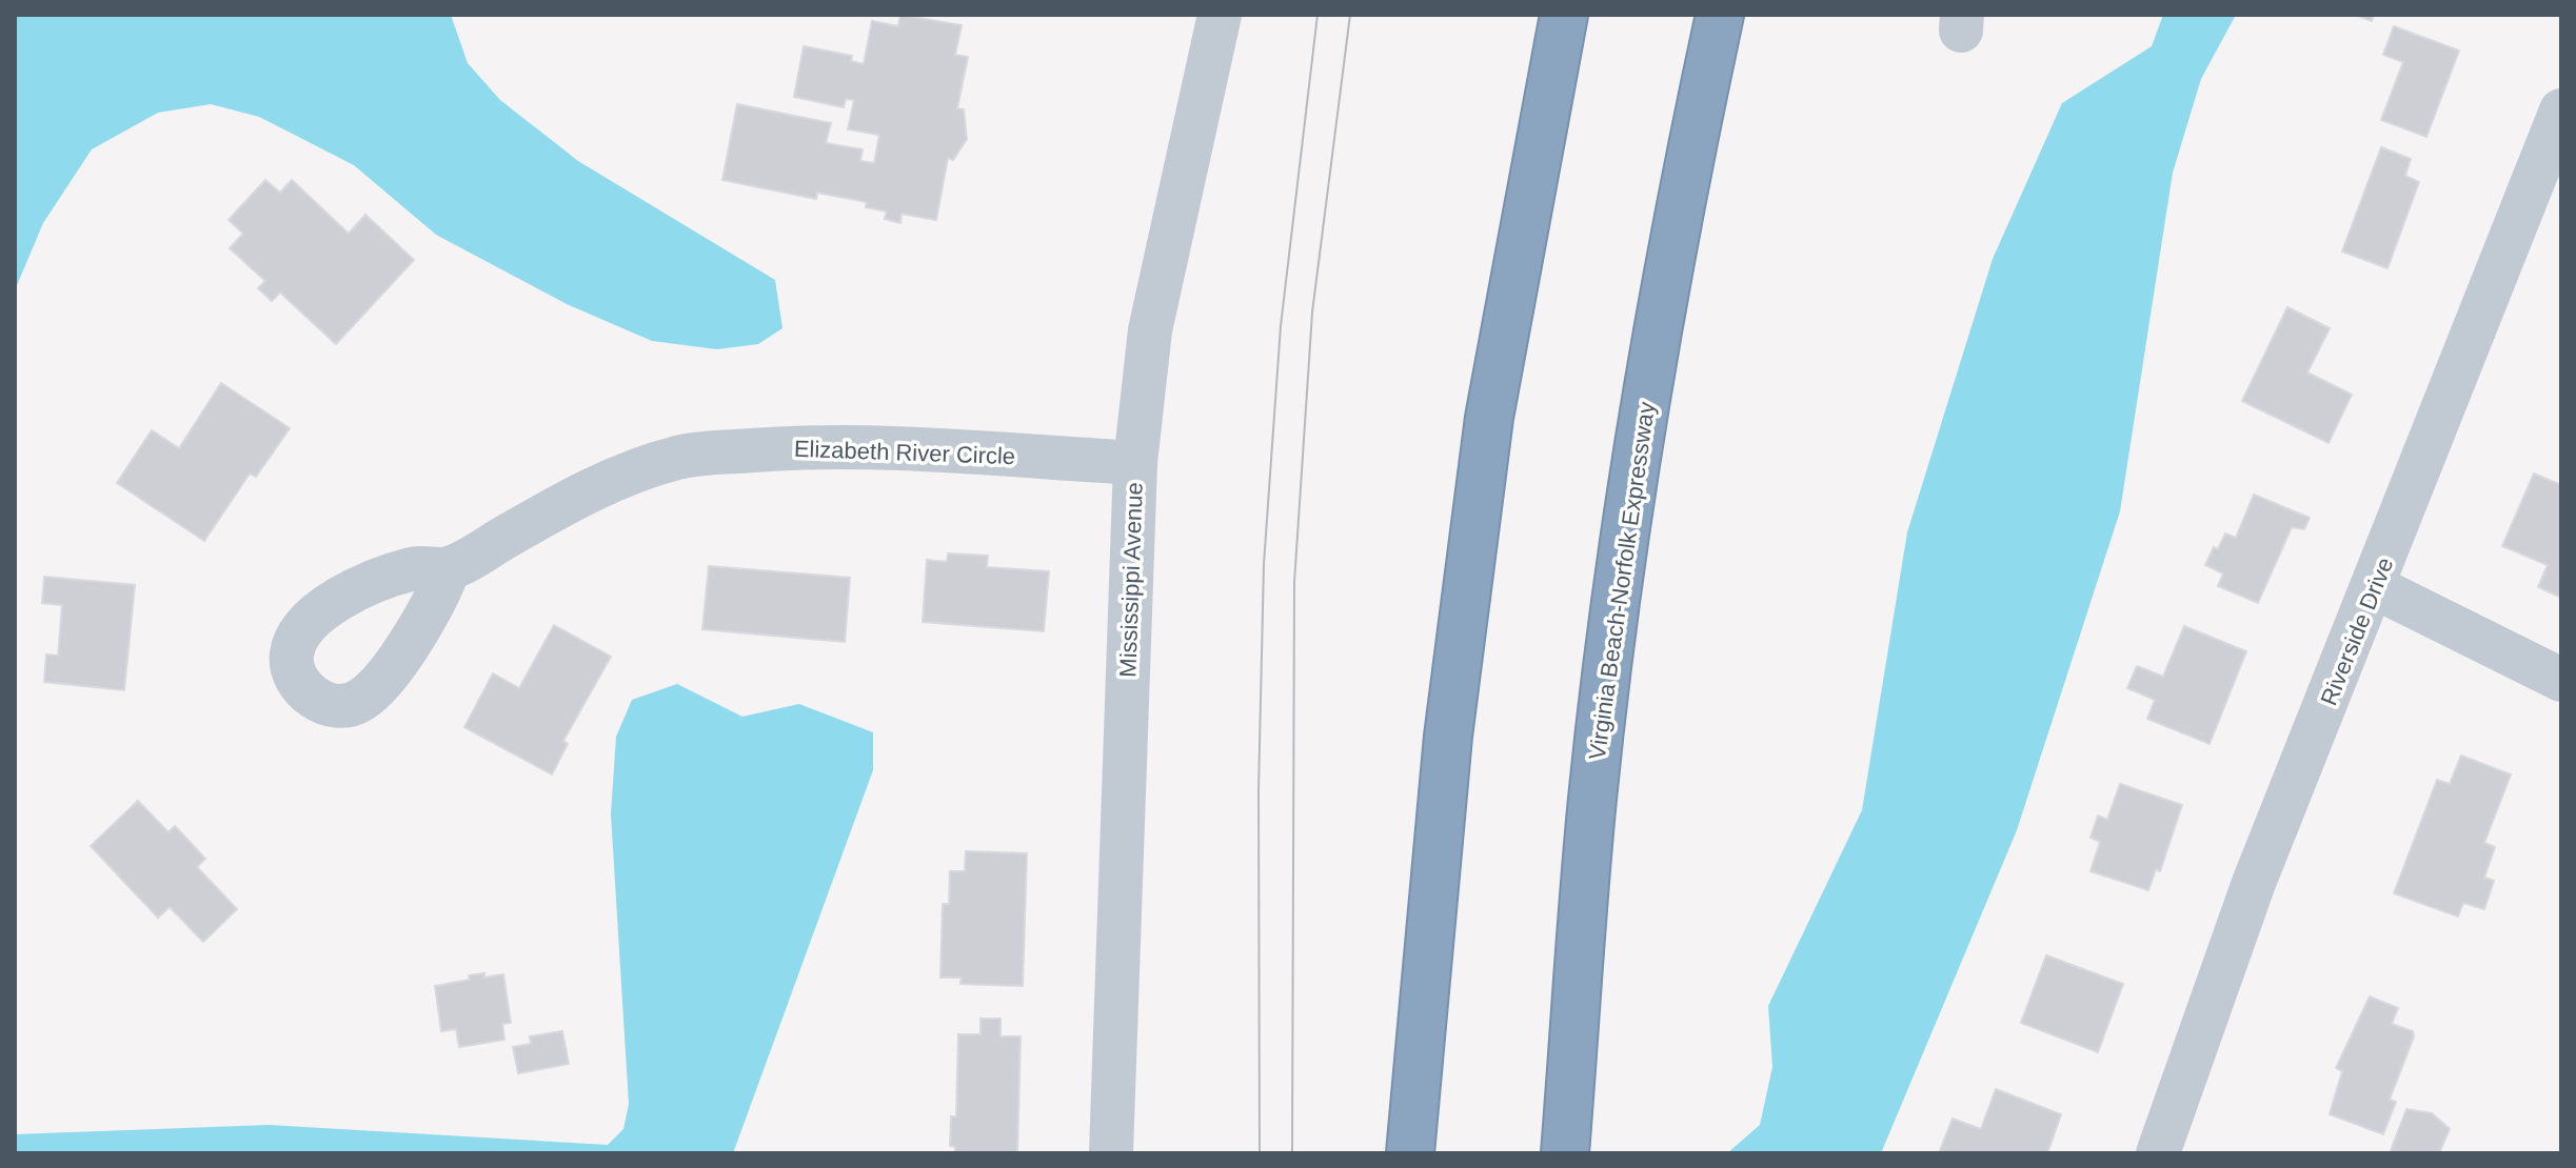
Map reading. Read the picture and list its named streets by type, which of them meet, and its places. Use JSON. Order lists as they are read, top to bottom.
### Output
{
  "streets": {
    "highway": ["Virginia Beach-Norfolk Expressway"],
    "street": ["Elizabeth River Circle", "Mississippi Avenue", "Riverside Drive"]
  },
  "crossings": [
    ["Elizabeth River Circle", "Mississippi Avenue"]
  ]
}
